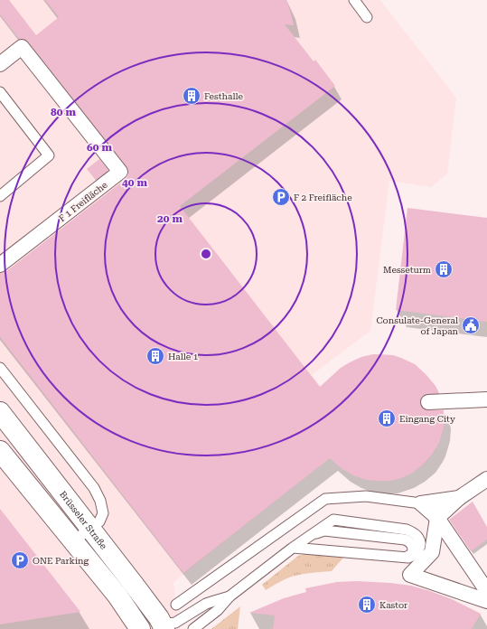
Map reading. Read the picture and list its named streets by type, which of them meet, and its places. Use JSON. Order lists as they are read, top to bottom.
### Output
{
  "streets": {
    "street": ["F 1 Freifläche", "Brüsseler Straße"]
  },
  "places": {
    "building": [
      "Festhalle",
      "Messeturm",
      "Halle 1",
      "Eingang City",
      "Kastor"
    ],
    "parking": ["F 2 Freifläche", "ONE Parking"],
    "public building": ["Consulate-General of Japan"]
  },
  "rings": [
    "80 m",
    "60 m",
    "40 m",
    "20 m"
  ]
}
